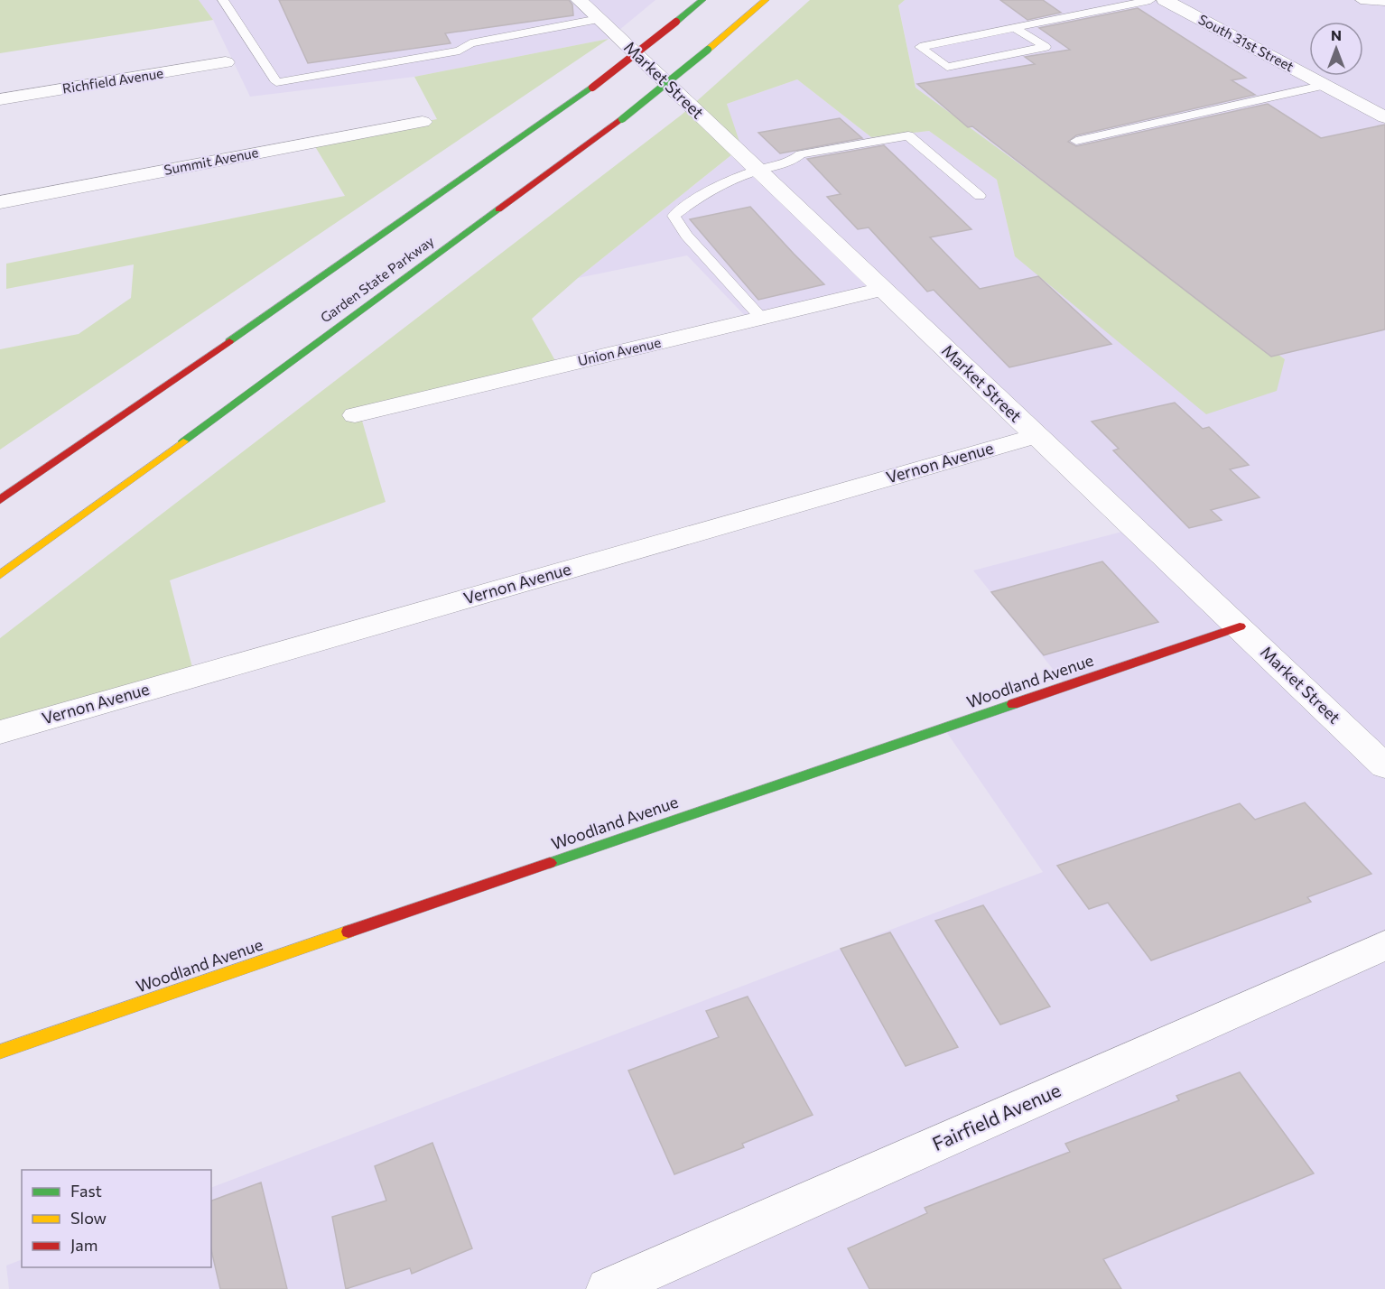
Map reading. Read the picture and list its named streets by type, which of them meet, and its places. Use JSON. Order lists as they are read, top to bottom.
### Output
{
  "streets": {
    "main road": ["Garden State Parkway", "Woodland Avenue"],
    "street": [
      "South 31st Street",
      "Market Street",
      "Richfield Avenue",
      "Summit Avenue",
      "Union Avenue",
      "Vernon Avenue",
      "Fairfield Avenue"
    ]
  },
  "crossings": [
    ["Market Street", "Union Avenue"],
    ["Market Street", "Vernon Avenue"],
    ["Market Street", "Woodland Avenue"]
  ],
  "legend": ["Fast", "Slow", "Jam"],
  "north": "top"
}
